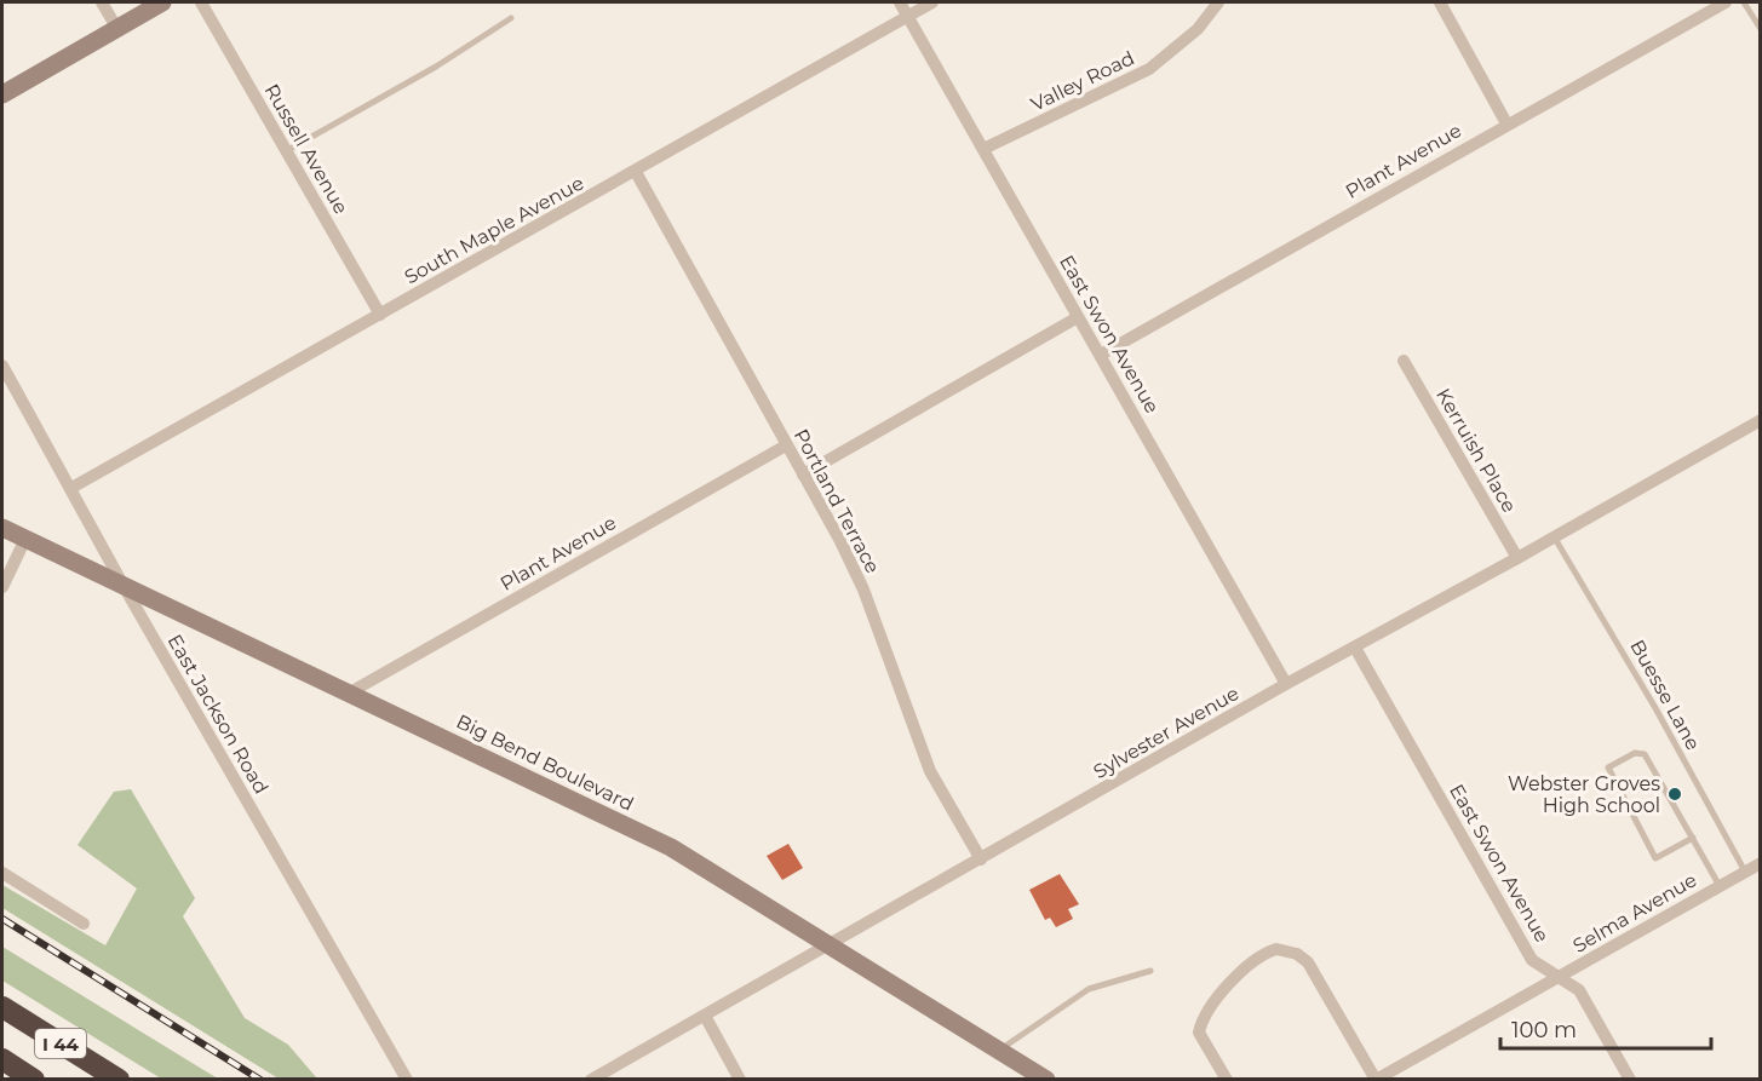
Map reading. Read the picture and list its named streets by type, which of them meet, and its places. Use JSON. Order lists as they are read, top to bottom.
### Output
{
  "streets": {
    "highway": ["I 44"],
    "main road": ["Big Bend Boulevard"],
    "street": [
      "Valley Road",
      "Russell Avenue",
      "Plant Avenue",
      "South Maple Avenue",
      "East Swon Avenue",
      "Kerruish Place",
      "Portland Terrace",
      "East Jackson Road",
      "Sylvester Avenue",
      "Selma Avenue"
    ],
    "lane": ["Buesse Lane"]
  },
  "crossings": [
    ["Valley Road", "East Swon Avenue"],
    ["Russell Avenue", "South Maple Avenue"],
    ["Plant Avenue", "East Swon Avenue"],
    ["Plant Avenue", "Portland Terrace"],
    ["Plant Avenue", "Big Bend Boulevard"],
    ["South Maple Avenue", "East Swon Avenue"],
    ["South Maple Avenue", "Portland Terrace"],
    ["South Maple Avenue", "East Jackson Road"],
    ["East Swon Avenue", "Sylvester Avenue"],
    ["East Swon Avenue", "Selma Avenue"],
    ["Kerruish Place", "Sylvester Avenue"],
    ["Portland Terrace", "Sylvester Avenue"],
    ["Buesse Lane", "Sylvester Avenue"],
    ["Buesse Lane", "Selma Avenue"],
    ["East Jackson Road", "Big Bend Boulevard"],
    ["Sylvester Avenue", "Big Bend Boulevard"]
  ],
  "places": ["Webster Groves High School"],
  "scale_bar": "100 m"
}
